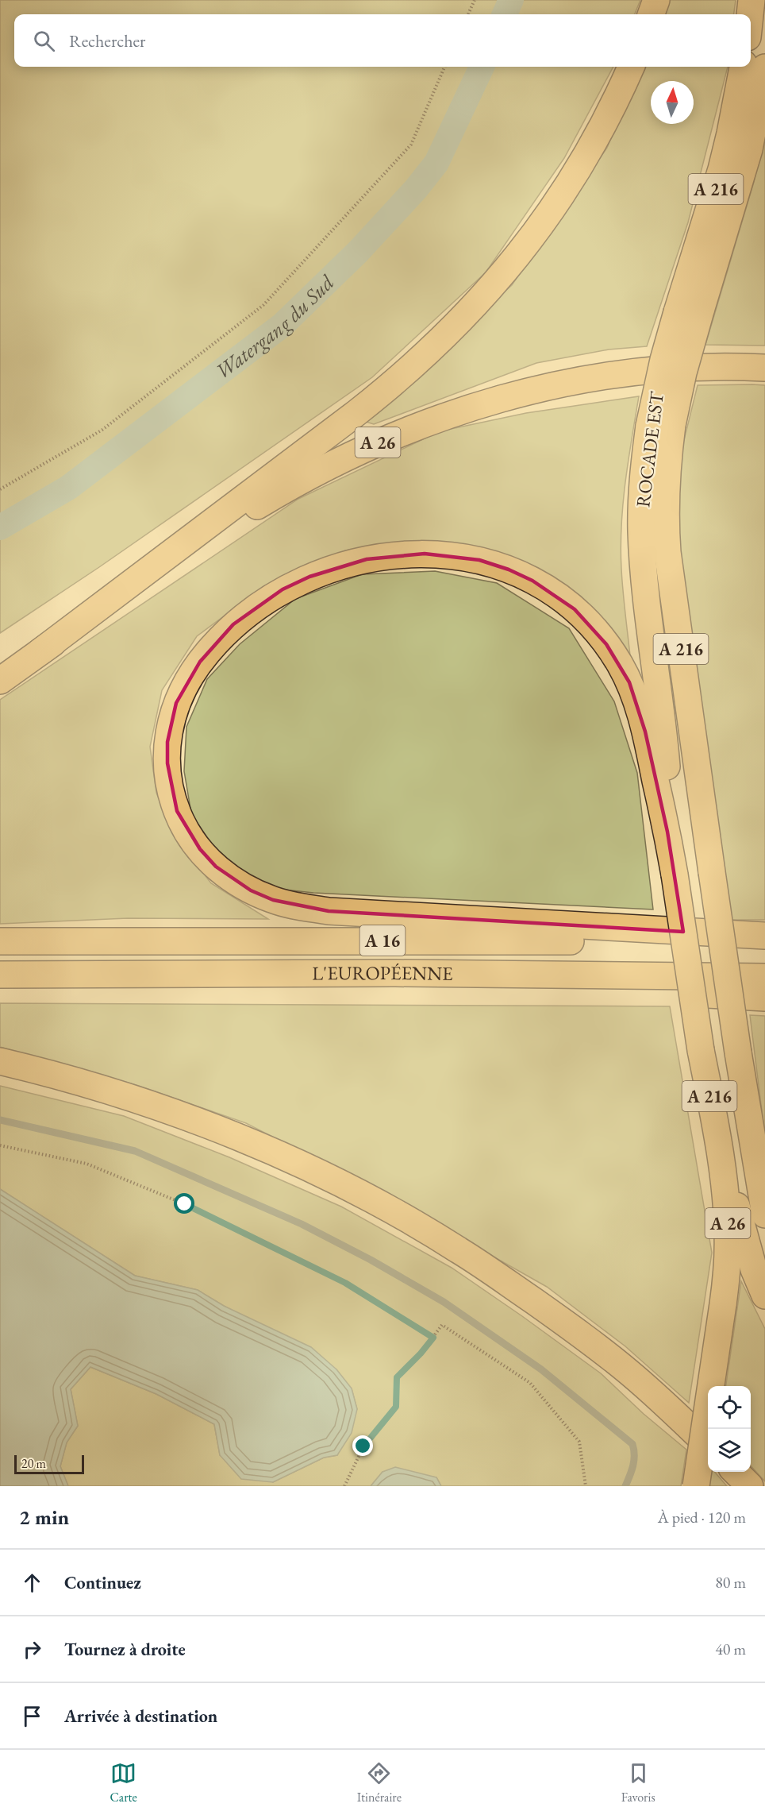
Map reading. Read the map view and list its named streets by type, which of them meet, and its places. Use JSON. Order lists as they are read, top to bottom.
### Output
{
  "streets": {
    "highway": [
      "A 216",
      "A 26",
      "ROCADE EST",
      "A 16",
      "L'EUROPÉENNE"
    ]
  },
  "crossings": [
    ["A 216", "A 26"],
    ["A 216", "ROCADE EST"]
  ],
  "water": ["Watergang du Sud"],
  "scale_bar": "20 m",
  "north": "top",
  "page": {
    "search": "Rechercher",
    "scale": "20 m",
    "heading": ["2 min", "À pied · 120 m"],
    "list": [
      ["Continuez", "80 m"],
      ["Tournez à droite", "40 m"],
      "Arrivée à destination"
    ],
    "nav": ["Carte", "Itinéraire", "Favoris"]
  }
}
